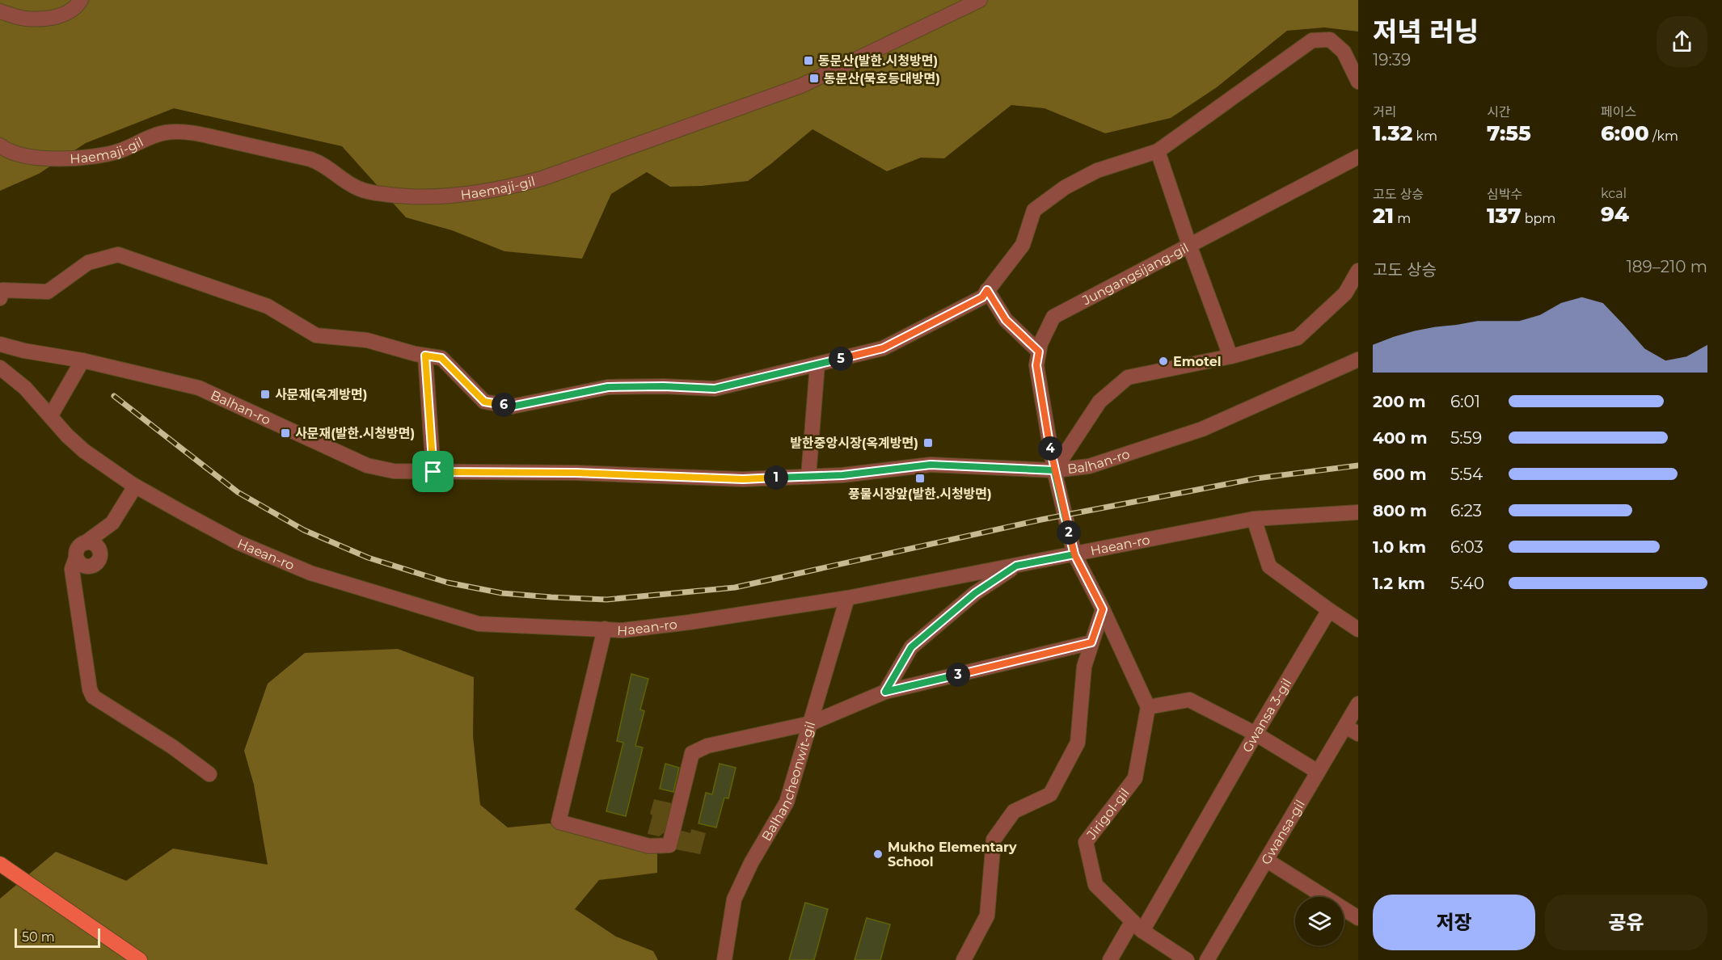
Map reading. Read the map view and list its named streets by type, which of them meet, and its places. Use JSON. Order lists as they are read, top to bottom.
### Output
{
  "streets": {
    "street": [
      "Haemaji-gil",
      "Jungangsijang-gil",
      "Balhan-ro",
      "Haean-ro",
      "Gwansa 3-gil",
      "Balhancheonwit-gil",
      "Jirigol-gil",
      "Gwansa-gil"
    ]
  },
  "crossings": [
    ["Jungangsijang-gil", "Balhan-ro"],
    ["Jungangsijang-gil", "Haean-ro"],
    ["Haean-ro", "Balhancheonwit-gil"],
    ["Gwansa 3-gil", "Jirigol-gil"]
  ],
  "places": {
    "transit": [
      "동문산(발한.시청방면)",
      "동문산(묵호등대방면)",
      "사문재(옥계방면)",
      "사문재(발한.시청방면)",
      "발한중앙시장(옥계방면)",
      "풍물시장앞(발한.시청방면)"
    ],
    "other": ["Emotel", "Mukho Elementary School"]
  },
  "scale_bar": "50 m",
  "page": {
    "heading": ["저녁 러닝", "19:39"],
    "stats": [
      ["거리", "1.32 km"],
      ["시간", "7:55"],
      ["페이스", "6:00 /km"],
      ["고도 상승", "21 m"],
      ["심박수", "137 bpm"],
      ["kcal", "94"]
    ],
    "chart": ["고도 상승", "189–210 m"],
    "pins": [
      "5",
      "6",
      "4",
      "1",
      "2",
      "3"
    ],
    "list": [
      {
        "name": "200 m",
        "note": "6:01"
      },
      {
        "name": "400 m",
        "note": "5:59"
      },
      {
        "name": "600 m",
        "note": "5:54"
      },
      {
        "name": "800 m",
        "note": "6:23"
      },
      {
        "name": "1.0 km",
        "note": "6:03"
      },
      {
        "name": "1.2 km",
        "note": "5:40"
      }
    ],
    "buttons": ["저장", "공유"],
    "scale": "50 m"
  }
}
